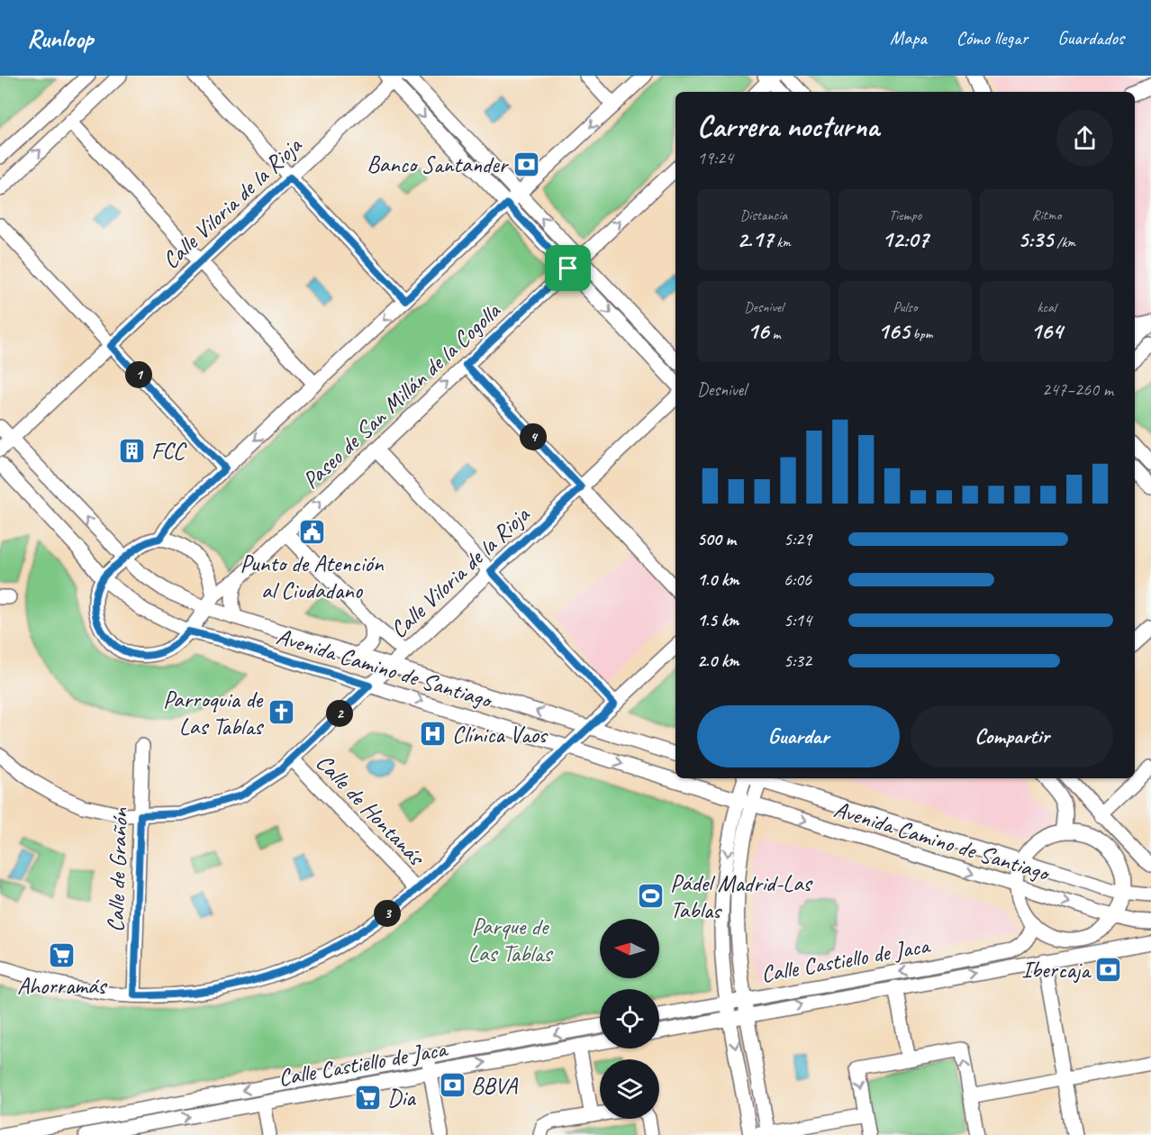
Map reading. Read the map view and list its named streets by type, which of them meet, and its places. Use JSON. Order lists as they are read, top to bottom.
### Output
{
  "streets": {
    "street": [
      "Calle Viloria de la Rioja",
      "Paseo de San Millán de la Cogolla",
      "Avenida Camino de Santiago",
      "Calle de Hontanás",
      "Calle de Grañón",
      "Calle Castiello de Jaca"
    ]
  },
  "crossings": [
    ["Calle Viloria de la Rioja", "Avenida Camino de Santiago"],
    ["Calle Viloria de la Rioja", "Calle de Hontanás"],
    ["Calle Viloria de la Rioja", "Calle de Grañón"],
    ["Paseo de San Millán de la Cogolla", "Avenida Camino de Santiago"],
    ["Avenida Camino de Santiago", "Calle Castiello de Jaca"]
  ],
  "parks": ["Parque de Las Tablas"],
  "places": {
    "bank": ["Banco Santander", "Ibercaja", "BBVA"],
    "building": ["FCC"],
    "public building": ["Punto de Atención al Ciudadano"],
    "church": ["Parroquia de Las Tablas"],
    "hospital": ["Clínica Vaos"],
    "sports": ["Pádel Madrid-Las Tablas"],
    "supermarket": ["Ahorramás", "Dia"]
  },
  "north": "left",
  "page": {
    "header": "Runloop",
    "nav": ["Mapa", "Cómo llegar", "Guardados"],
    "heading": ["Carrera nocturna", "19:24"],
    "stats": [
      ["Distancia", "2.17 km"],
      ["Tiempo", "12:07"],
      ["Ritmo", "5:35 /km"],
      ["Desnivel", "16 m"],
      ["Pulso", "165 bpm"],
      ["kcal", "164"]
    ],
    "pins": [
      "1",
      "4",
      "2",
      "3"
    ],
    "chart": ["Desnivel", "247–260 m"],
    "list": [
      {
        "name": "500 m",
        "note": "5:29"
      },
      {
        "name": "1.0 km",
        "note": "6:06"
      },
      {
        "name": "1.5 km",
        "note": "5:14"
      },
      {
        "name": "2.0 km",
        "note": "5:32"
      }
    ],
    "buttons": ["Guardar", "Compartir"]
  }
}
